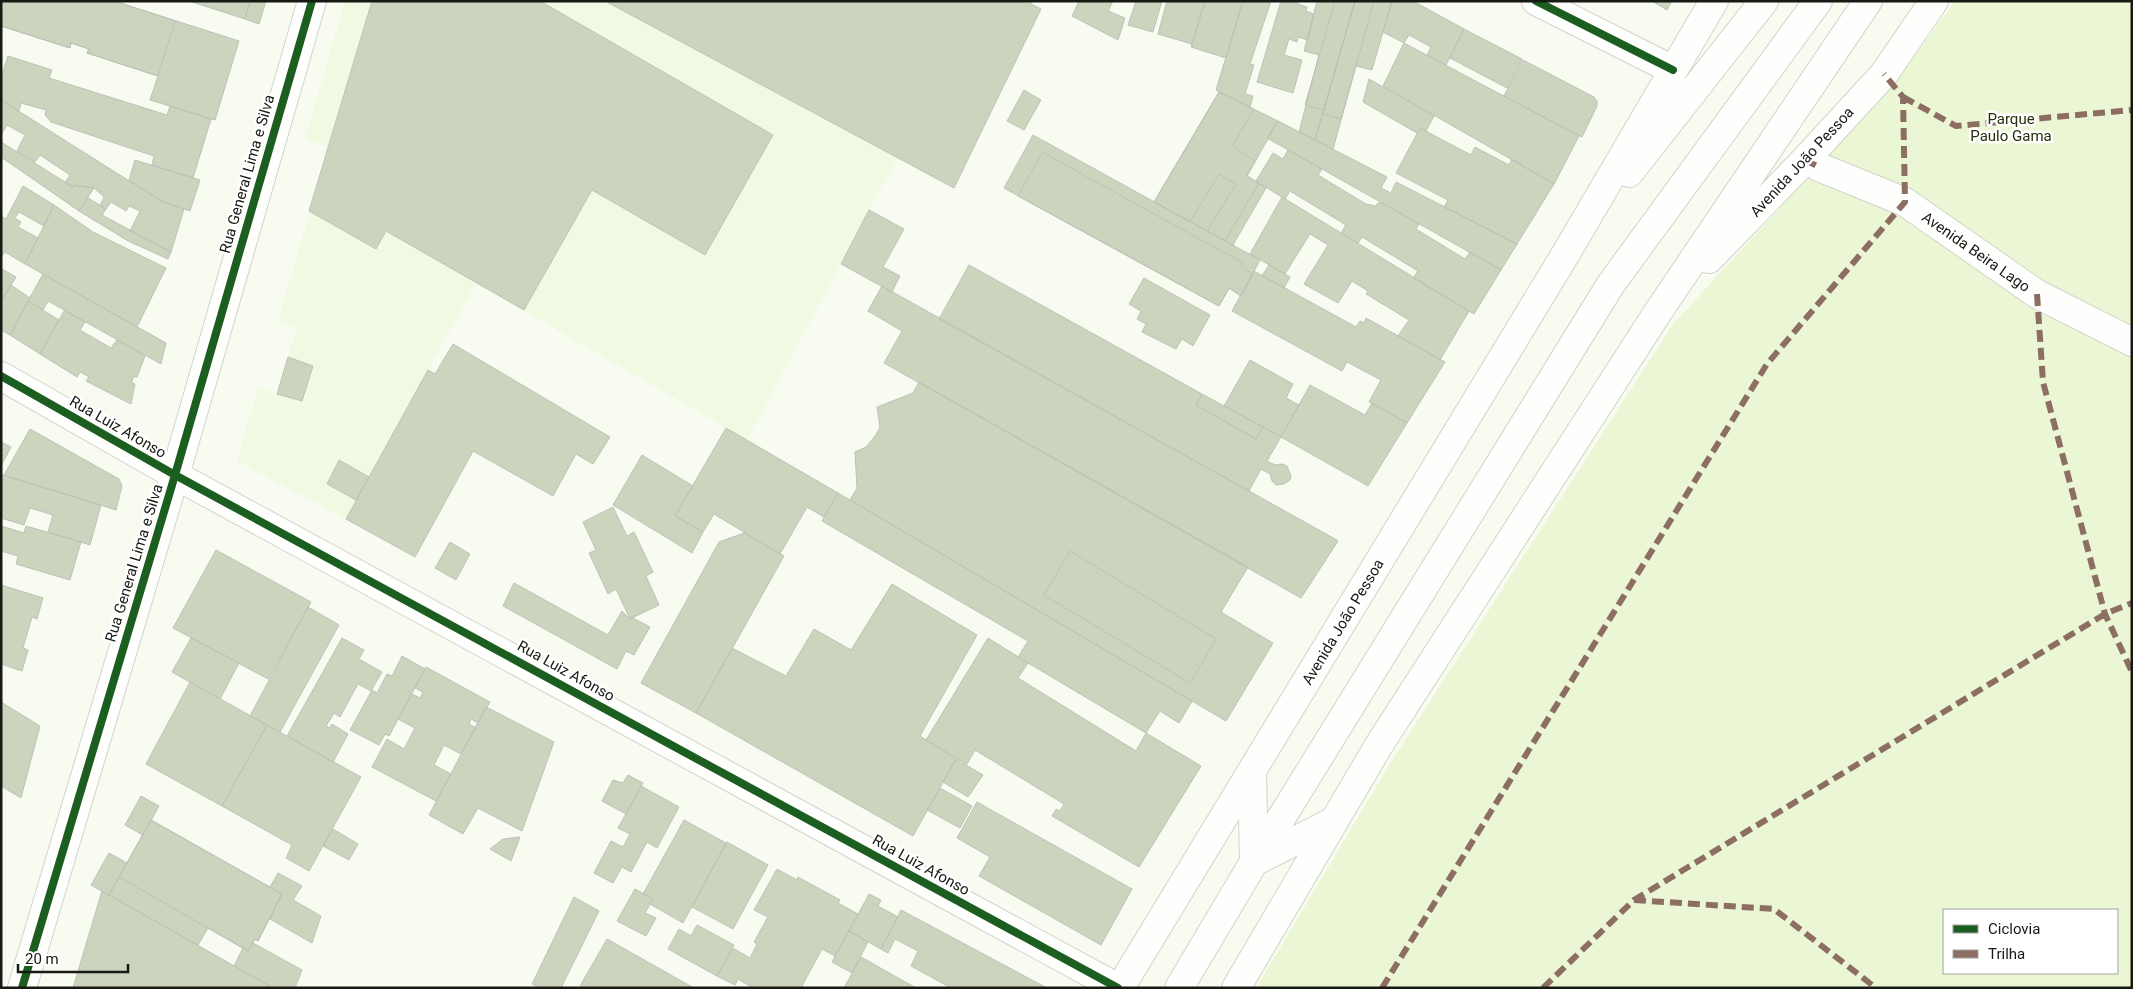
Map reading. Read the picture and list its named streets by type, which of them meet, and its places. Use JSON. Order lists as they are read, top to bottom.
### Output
{
  "streets": {
    "main road": [
      "Avenida João Pessoa",
      "Rua General Lima e Silva",
      "Avenida Beira Lago",
      "Rua Luiz Afonso"
    ]
  },
  "crossings": [
    ["Avenida João Pessoa", "Rua Luiz Afonso"],
    ["Rua General Lima e Silva", "Rua Luiz Afonso"]
  ],
  "parks": ["Parque Paulo Gama"],
  "legend": ["Ciclovia", "Trilha"],
  "scale_bar": "20 m"
}
